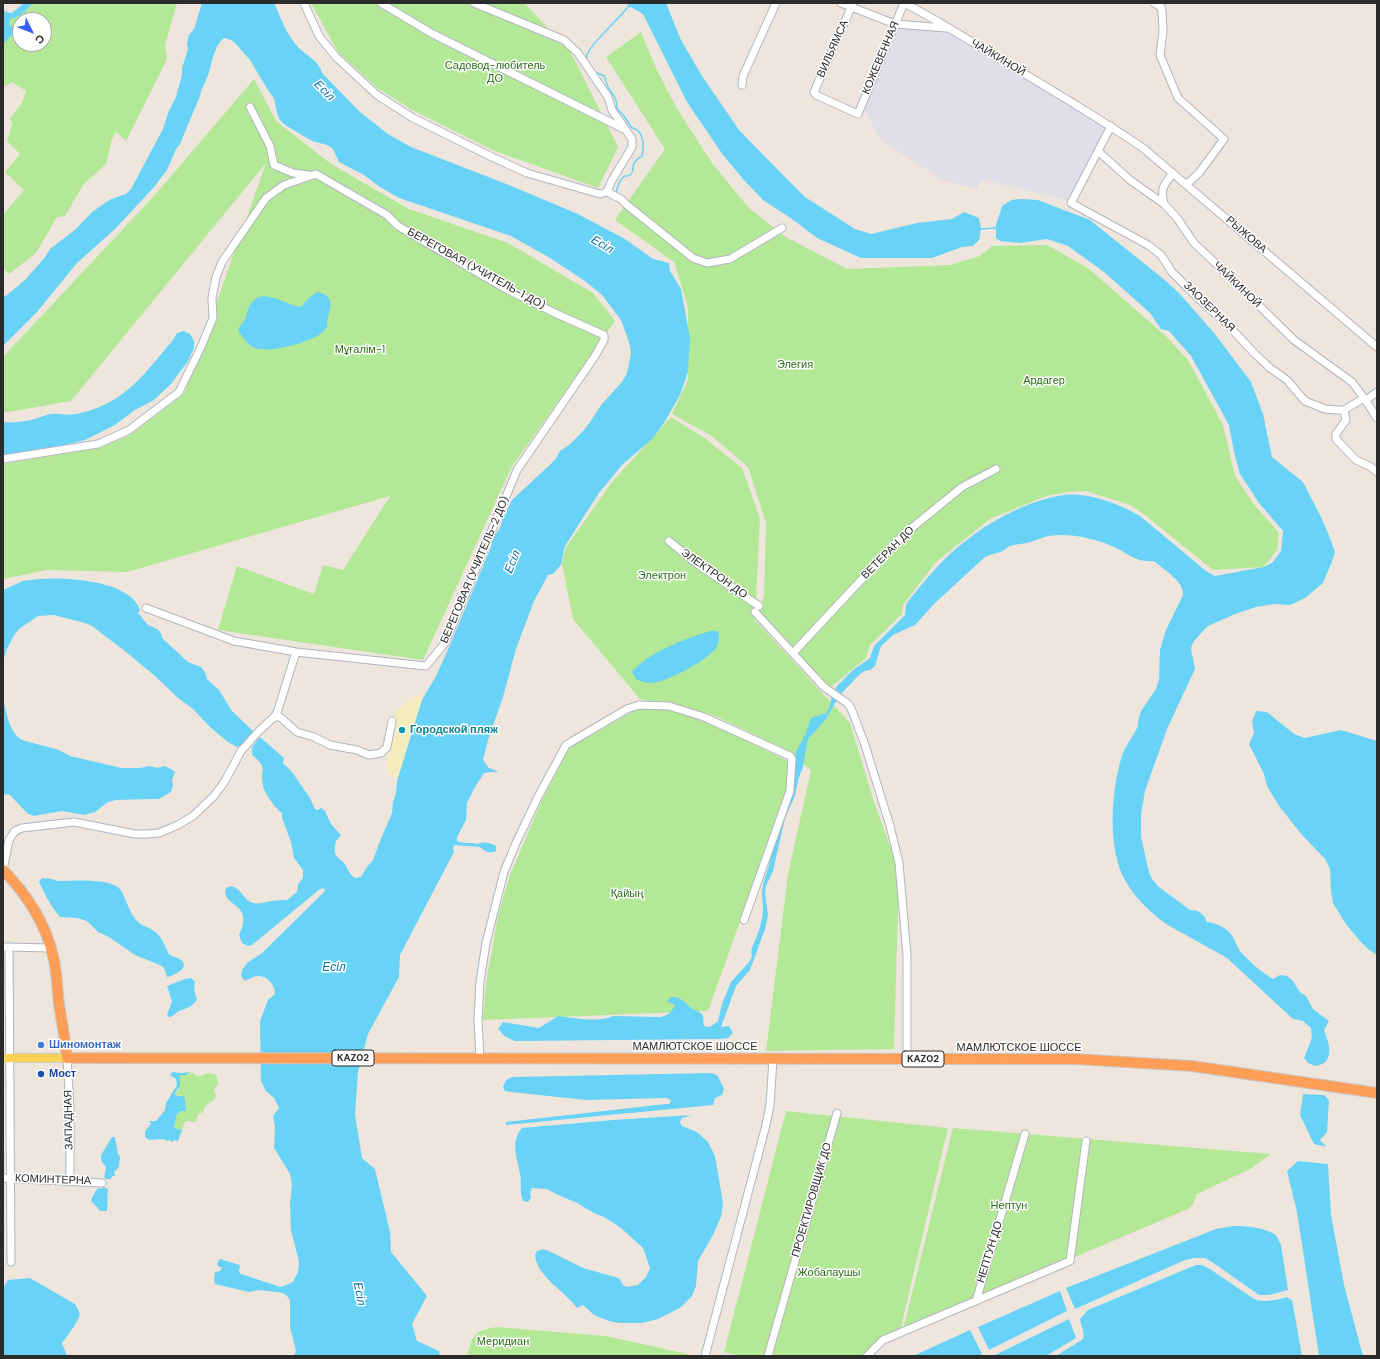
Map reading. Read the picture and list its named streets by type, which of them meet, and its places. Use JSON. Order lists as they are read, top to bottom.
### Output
{
  "streets": {
    "highway": ["МАМЛЮТСКОЕ ШОССЕ", "KAZ02"],
    "street": [
      "ВИЛЬЯМСА",
      "КОЖЕВЕННАЯ",
      "ЧАЙКИНОЙ",
      "РЫЖОВА",
      "БЕРЕГОВАЯ (УЧИТЕЛЬ-1 ДО)",
      "ЗАОЗЕРНАЯ",
      "ВЕТЕРАН ДО",
      "БЕРЕГОВАЯ (УЧИТЕЛЬ-2 ДО)",
      "ЭЛЕКТРОН ДО",
      "ЗАПАДНАЯ",
      "КОМИНТЕРНА",
      "ПРОЕКТИРОВЩИК ДО",
      "НЕПТУН ДО"
    ]
  },
  "crossings": [
    ["ВИЛЬЯМСА", "КОЖЕВЕННАЯ"],
    ["КОЖЕВЕННАЯ", "ЧАЙКИНОЙ"],
    ["ЧАЙКИНОЙ", "РЫЖОВА"],
    ["ЧАЙКИНОЙ", "ЗАОЗЕРНАЯ"],
    ["БЕРЕГОВАЯ (УЧИТЕЛЬ-1 ДО)", "БЕРЕГОВАЯ (УЧИТЕЛЬ-2 ДО)"],
    ["ВЕТЕРАН ДО", "ЭЛЕКТРОН ДО"],
    ["ЭЛЕКТРОН ДО", "МАМЛЮТСКОЕ ШОССЕ"],
    ["МАМЛЮТСКОЕ ШОССЕ", "ЗАПАДНАЯ"],
    ["ЗАПАДНАЯ", "КОМИНТЕРНА"]
  ],
  "water": ["Есіл"],
  "parks": [
    "Садовод-любитель ДО",
    "Мұғалім-1",
    "Элегия",
    "Ардагер",
    "Электрон",
    "Қайың",
    "Нептун",
    "Жобалаушы",
    "Меридиан"
  ],
  "places": ["Городской пляж", "Шиномонтаж", "Мост"],
  "north": "bottom right"
}
